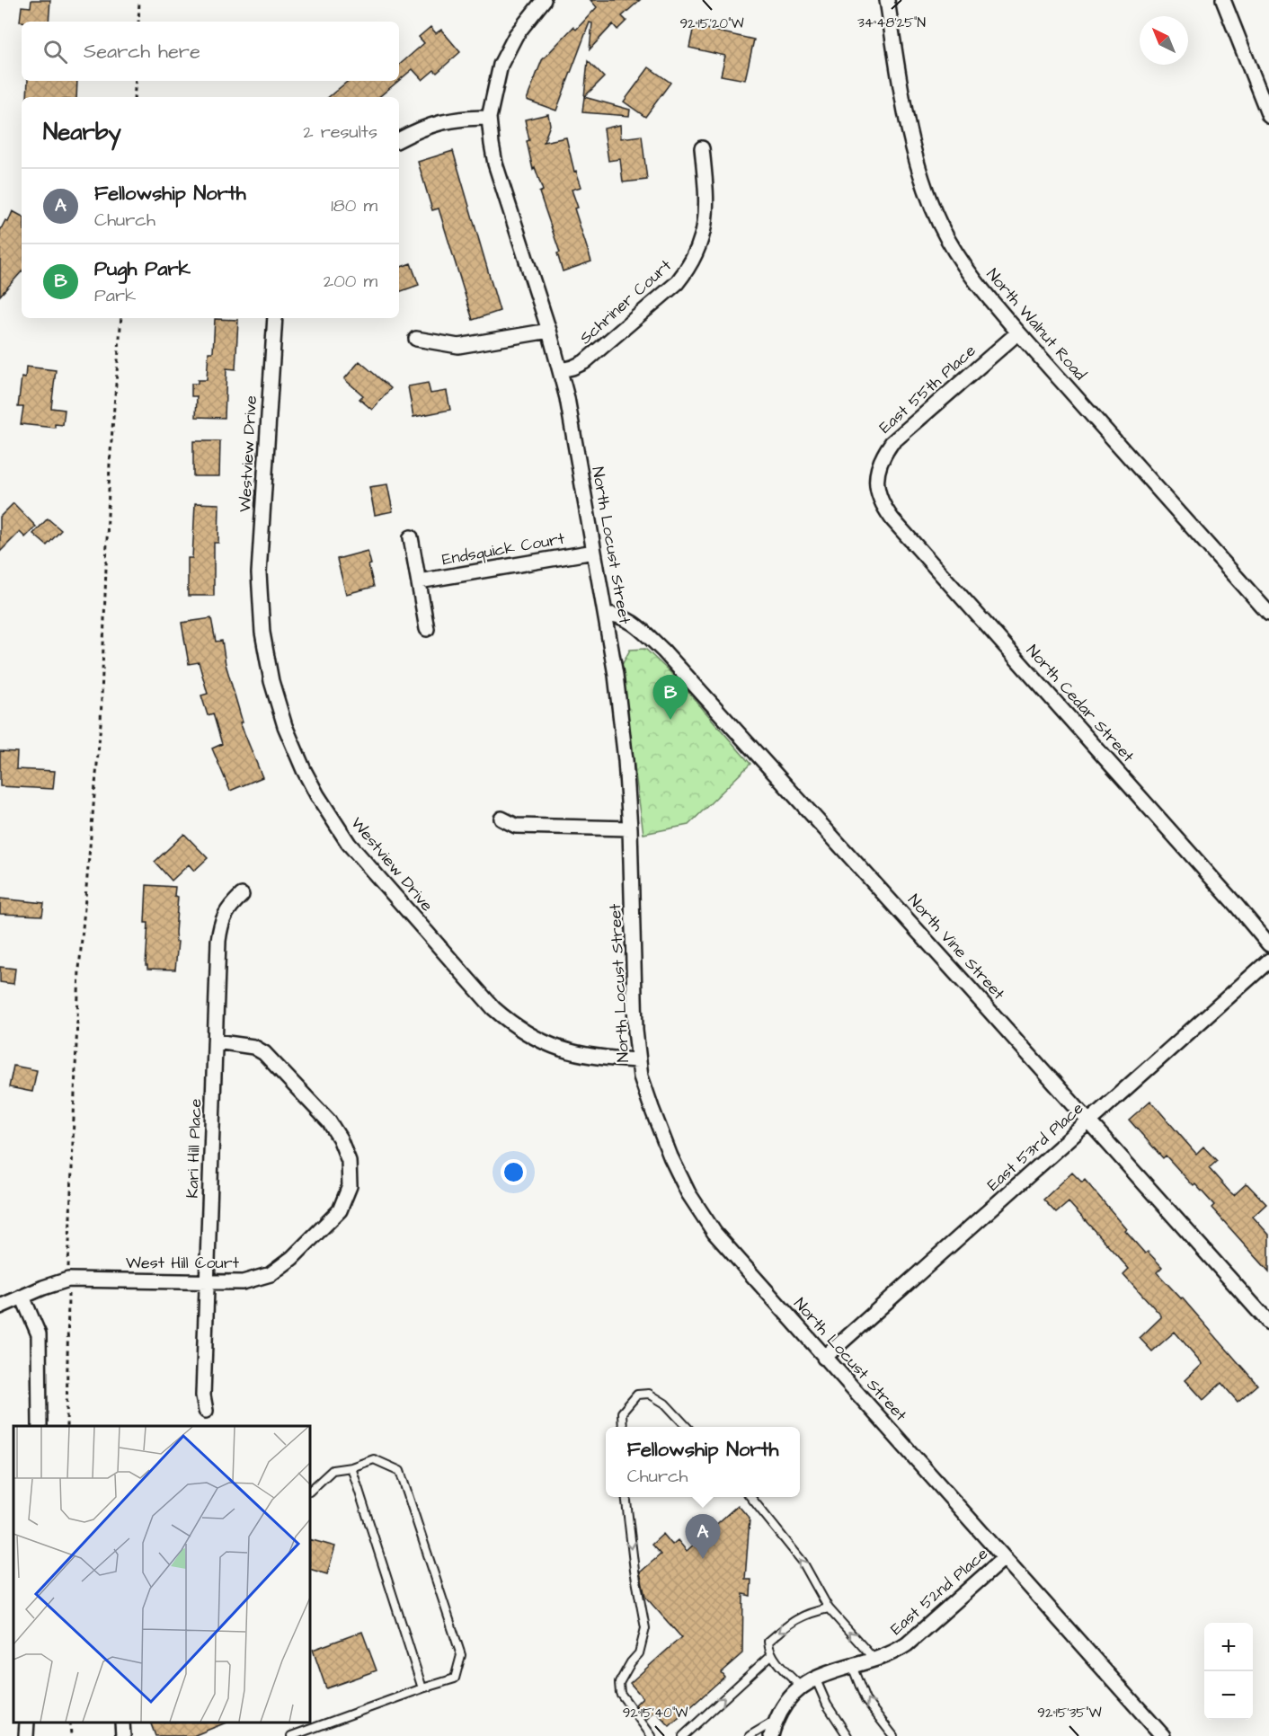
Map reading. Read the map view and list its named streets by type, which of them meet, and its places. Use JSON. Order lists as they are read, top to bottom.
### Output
{
  "streets": {
    "street": [
      "Schriner Court",
      "North Walnut Road",
      "East 55th Place",
      "Westview Drive",
      "North Locust Street",
      "Endsquick Court",
      "North Cedar Street",
      "North Vine Street",
      "East 53rd Place",
      "Kari Hill Place",
      "West Hill Court",
      "East 52nd Place"
    ]
  },
  "crossings": [
    ["Schriner Court", "North Locust Street"],
    ["North Walnut Road", "East 55th Place"],
    ["East 55th Place", "North Cedar Street"],
    ["Westview Drive", "North Locust Street"],
    ["North Locust Street", "Endsquick Court"],
    ["North Locust Street", "North Vine Street"],
    ["North Locust Street", "East 53rd Place"],
    ["North Locust Street", "East 52nd Place"],
    ["North Vine Street", "East 53rd Place"],
    ["Kari Hill Place", "West Hill Court"]
  ],
  "north": "top left",
  "page": {
    "search": "Search here",
    "heading": ["Nearby", "2 results"],
    "list": [
      {
        "mark": "A",
        "name": "Fellowship North",
        "note": "Church",
        "value": "180 m"
      },
      {
        "mark": "B",
        "name": "Pugh Park",
        "note": "Park",
        "value": "200 m"
      }
    ],
    "pins": ["B", "A"],
    "popup": ["Fellowship North", "Church"],
    "map_buttons": ["+", "−"]
  },
  "coordinates": [
    "34°48'25\"N",
    "92°15'20\"W",
    "92°15'40\"W",
    "92°15'35\"W"
  ]
}
